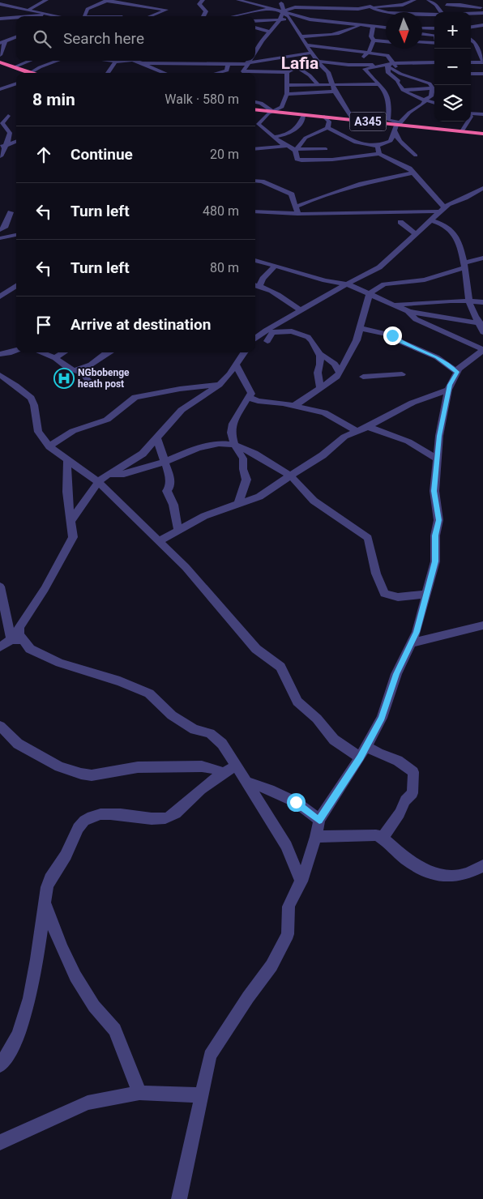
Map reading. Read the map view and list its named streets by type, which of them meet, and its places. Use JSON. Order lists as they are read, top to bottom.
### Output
{
  "streets": {
    "highway": ["A345"]
  },
  "districts": ["Lafia"],
  "places": {
    "hospital": ["NGbobenge heath post"]
  },
  "north": "bottom",
  "page": {
    "map_buttons": ["+", "−"],
    "search": "Search here",
    "heading": ["8 min", "Walk · 580 m"],
    "list": [
      ["Continue", "20 m"],
      ["Turn left", "480 m"],
      ["Turn left", "80 m"],
      "Arrive at destination"
    ]
  }
}
